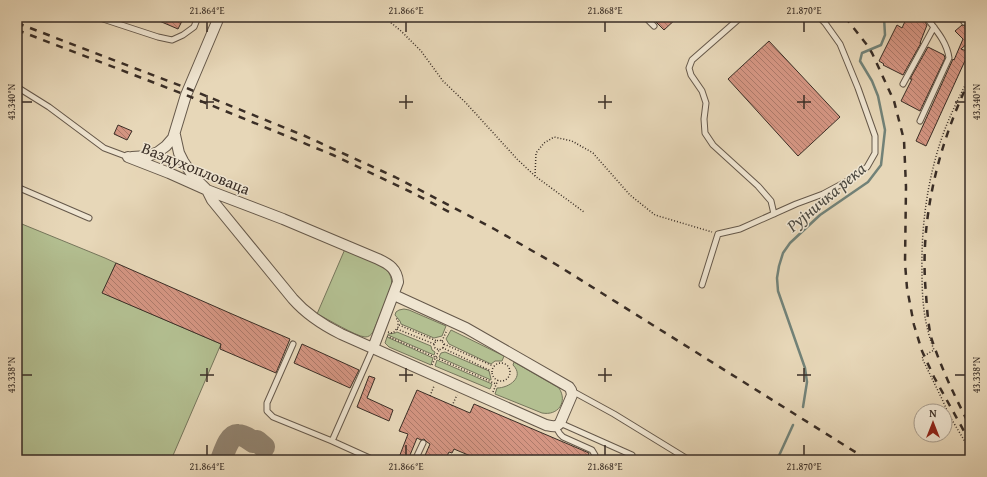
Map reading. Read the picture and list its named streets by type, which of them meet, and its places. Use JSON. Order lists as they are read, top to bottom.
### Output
{
  "streets": {
    "street": ["Ваздухопловаца"]
  },
  "water": ["Рујничка река"],
  "north": "top",
  "coordinates": [
    "21.864°E",
    "21.866°E",
    "21.868°E",
    "21.870°E",
    "43.340°N",
    "43.338°N"
  ]
}
